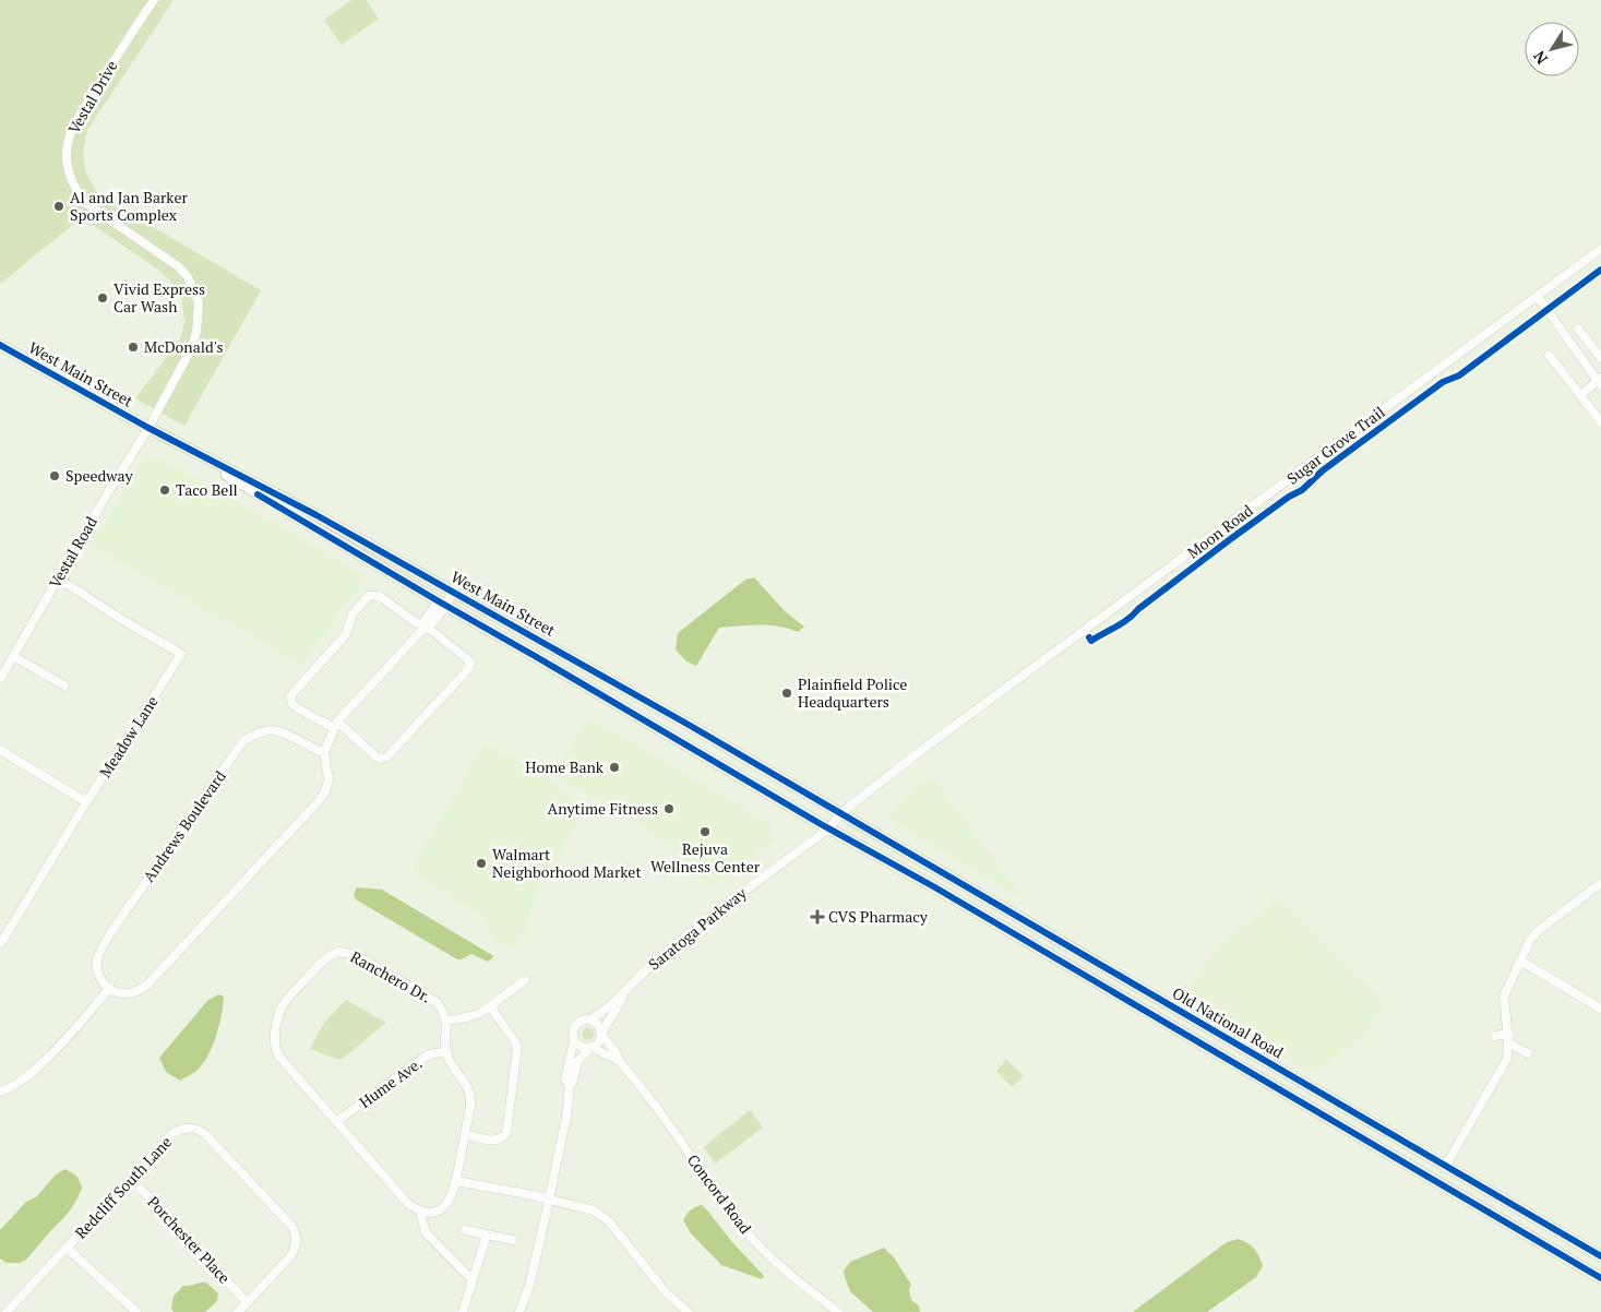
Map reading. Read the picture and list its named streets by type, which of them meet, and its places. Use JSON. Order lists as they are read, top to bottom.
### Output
{
  "streets": {
    "main road": ["West Main Street", "Old National Road"],
    "street": [
      "Vestal Drive",
      "Moon Road",
      "Vestal Road",
      "Meadow Lane",
      "Andrews Boulevard",
      "Saratoga Parkway",
      "Ranchero Dr.",
      "Hume Ave.",
      "Redcliff South Lane",
      "Concord Road",
      "Porchester Place"
    ],
    "cycle path": ["Sugar Grove Trail"]
  },
  "crossings": [
    ["Vestal Drive", "West Main Street"],
    ["Vestal Drive", "Vestal Road"],
    ["West Main Street", "Moon Road"],
    ["West Main Street", "Vestal Road"],
    ["West Main Street", "Saratoga Parkway"],
    ["West Main Street", "Old National Road"],
    ["Moon Road", "Saratoga Parkway"],
    ["Moon Road", "Old National Road"],
    ["Vestal Road", "Meadow Lane"],
    ["Saratoga Parkway", "Concord Road"],
    ["Ranchero Dr.", "Hume Ave."],
    ["Redcliff South Lane", "Porchester Place"]
  ],
  "places": {
    "other": [
      "Al and Jan Barker Sports Complex",
      "Vivid Express Car Wash",
      "McDonald's",
      "Speedway",
      "Taco Bell",
      "Plainfield Police Headquarters",
      "Home Bank",
      "Anytime Fitness",
      "Rejuva Wellness Center",
      "Walmart Neighborhood Market"
    ],
    "health": ["CVS Pharmacy"]
  },
  "north": "bottom left"
}
